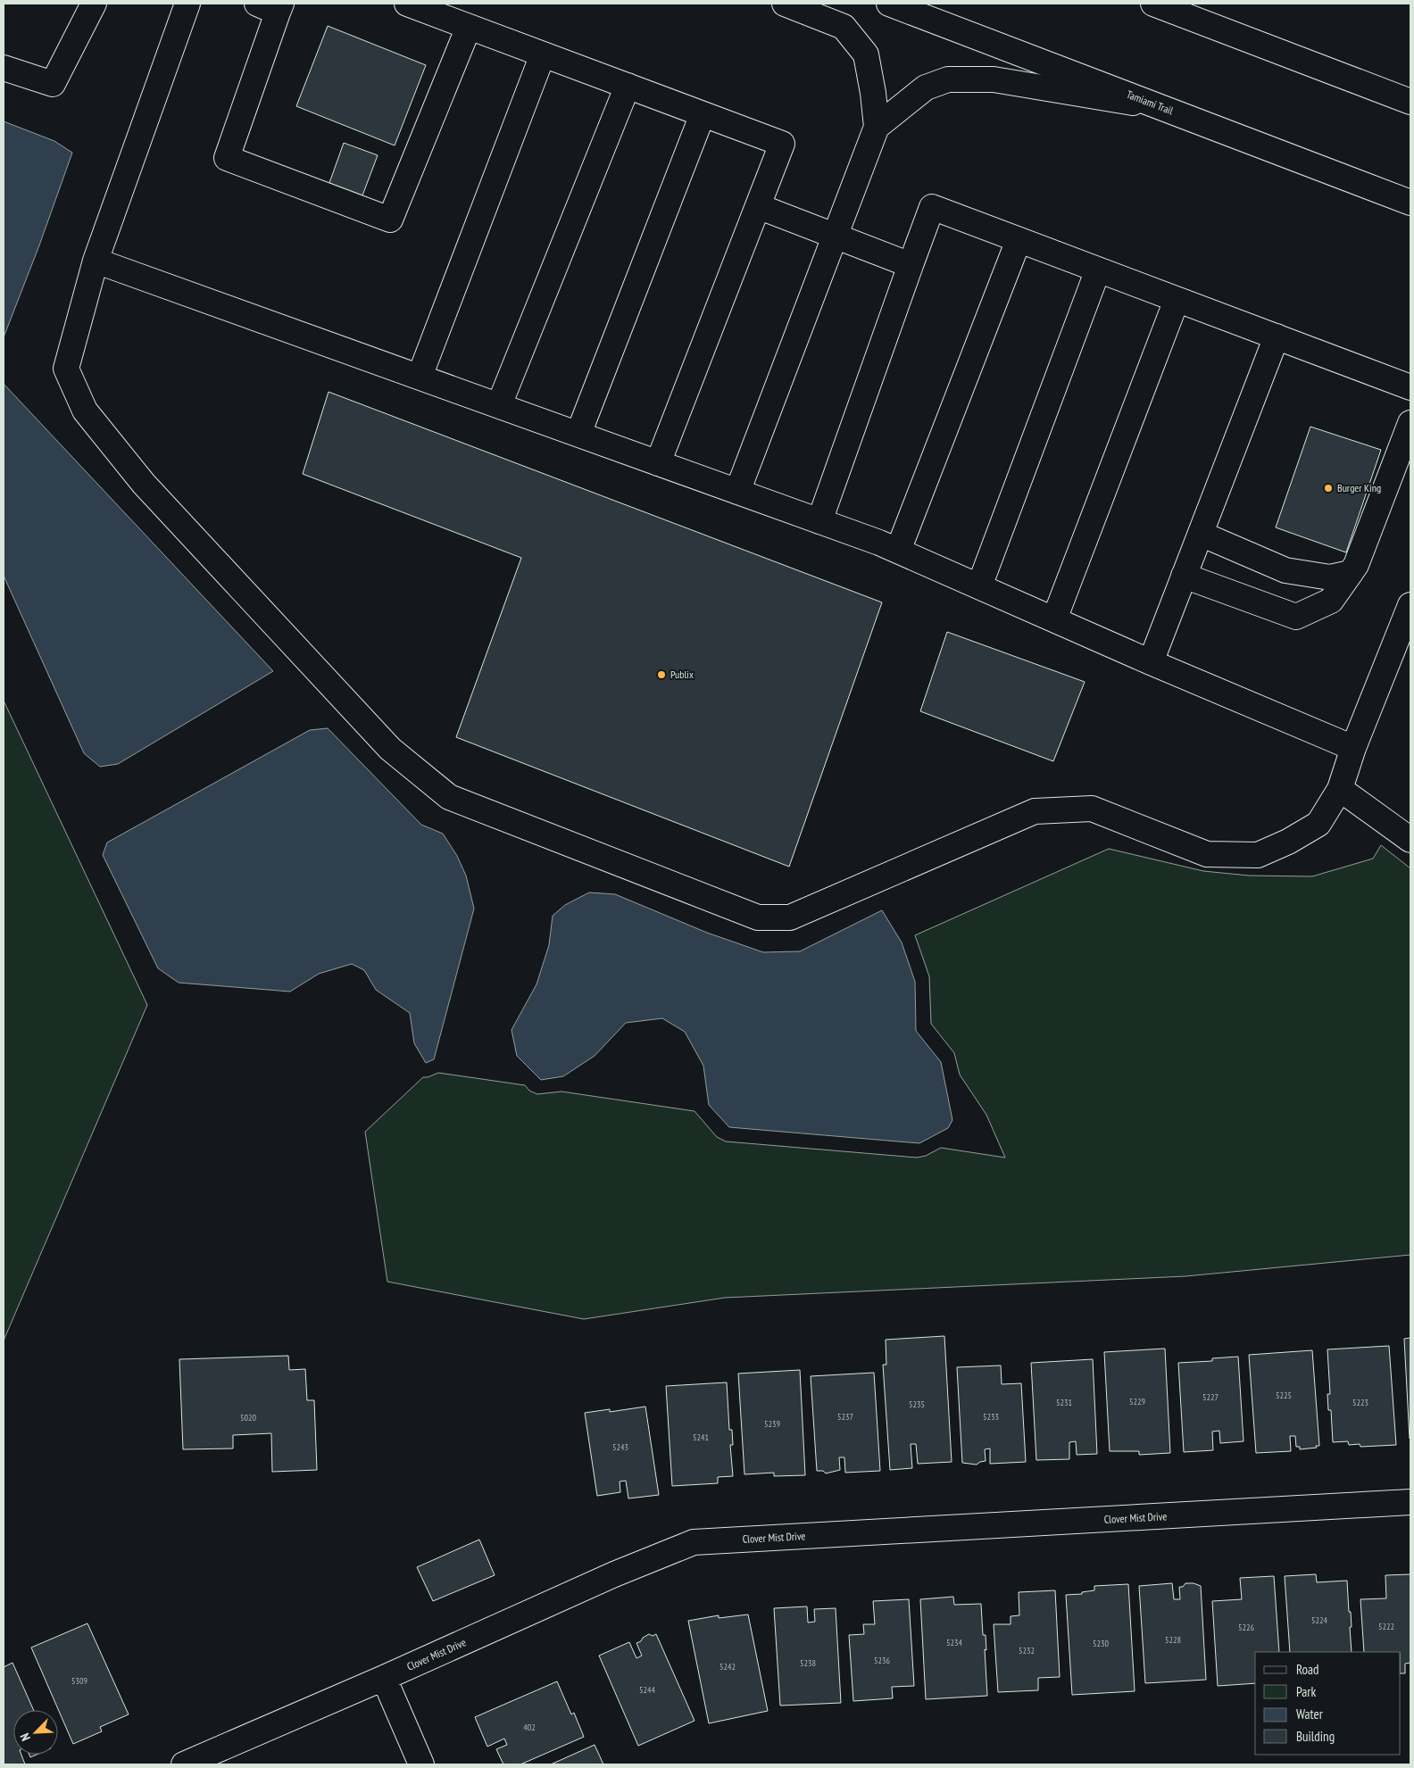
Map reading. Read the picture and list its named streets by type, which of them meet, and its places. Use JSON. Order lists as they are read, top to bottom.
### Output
{
  "streets": {
    "street": ["Tamiami Trail", "Clover Mist Drive"]
  },
  "places": ["Burger King", "Publix"],
  "house_numbers": [
    "5225",
    "5227",
    "5229",
    "5231",
    "5223",
    "5235",
    "5237",
    "5233",
    "5020",
    "5239",
    "5241",
    "5243",
    "5224",
    "5222",
    "5226",
    "5228",
    "5234",
    "5230",
    "5232",
    "5236",
    "5238",
    "5242",
    "5309",
    "5244",
    "402"
  ],
  "legend": [
    "Road",
    "Park",
    "Water",
    "Building"
  ],
  "north": "bottom left"
}
